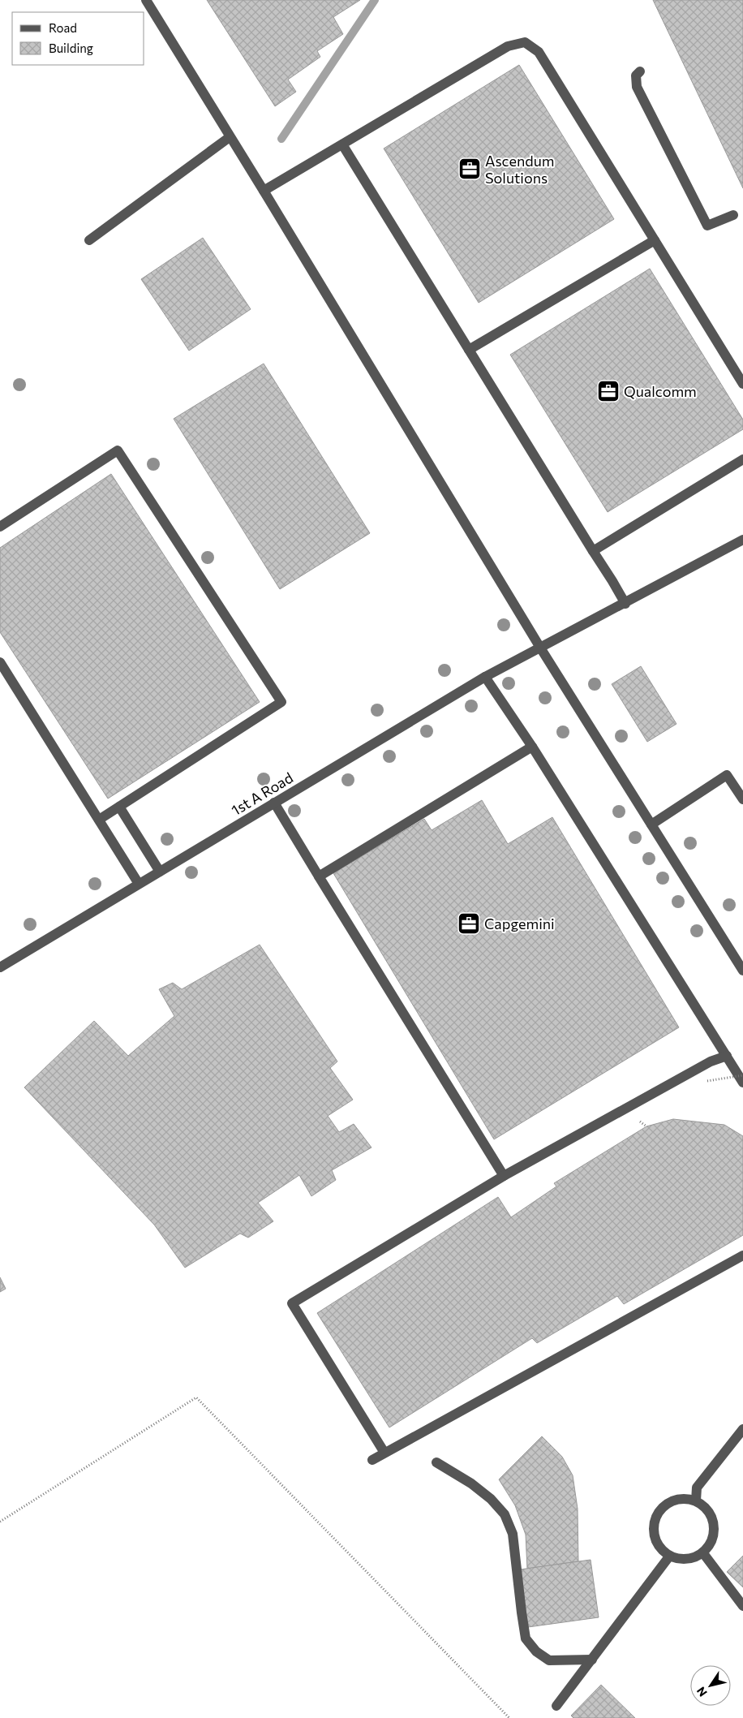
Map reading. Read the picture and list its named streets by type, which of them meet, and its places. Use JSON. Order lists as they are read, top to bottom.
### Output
{
  "streets": {
    "street": ["1st A Road"]
  },
  "places": {
    "office": ["Ascendum Solutions", "Qualcomm", "Capgemini"]
  },
  "legend": ["Road", "Building"],
  "north": "bottom left"
}
